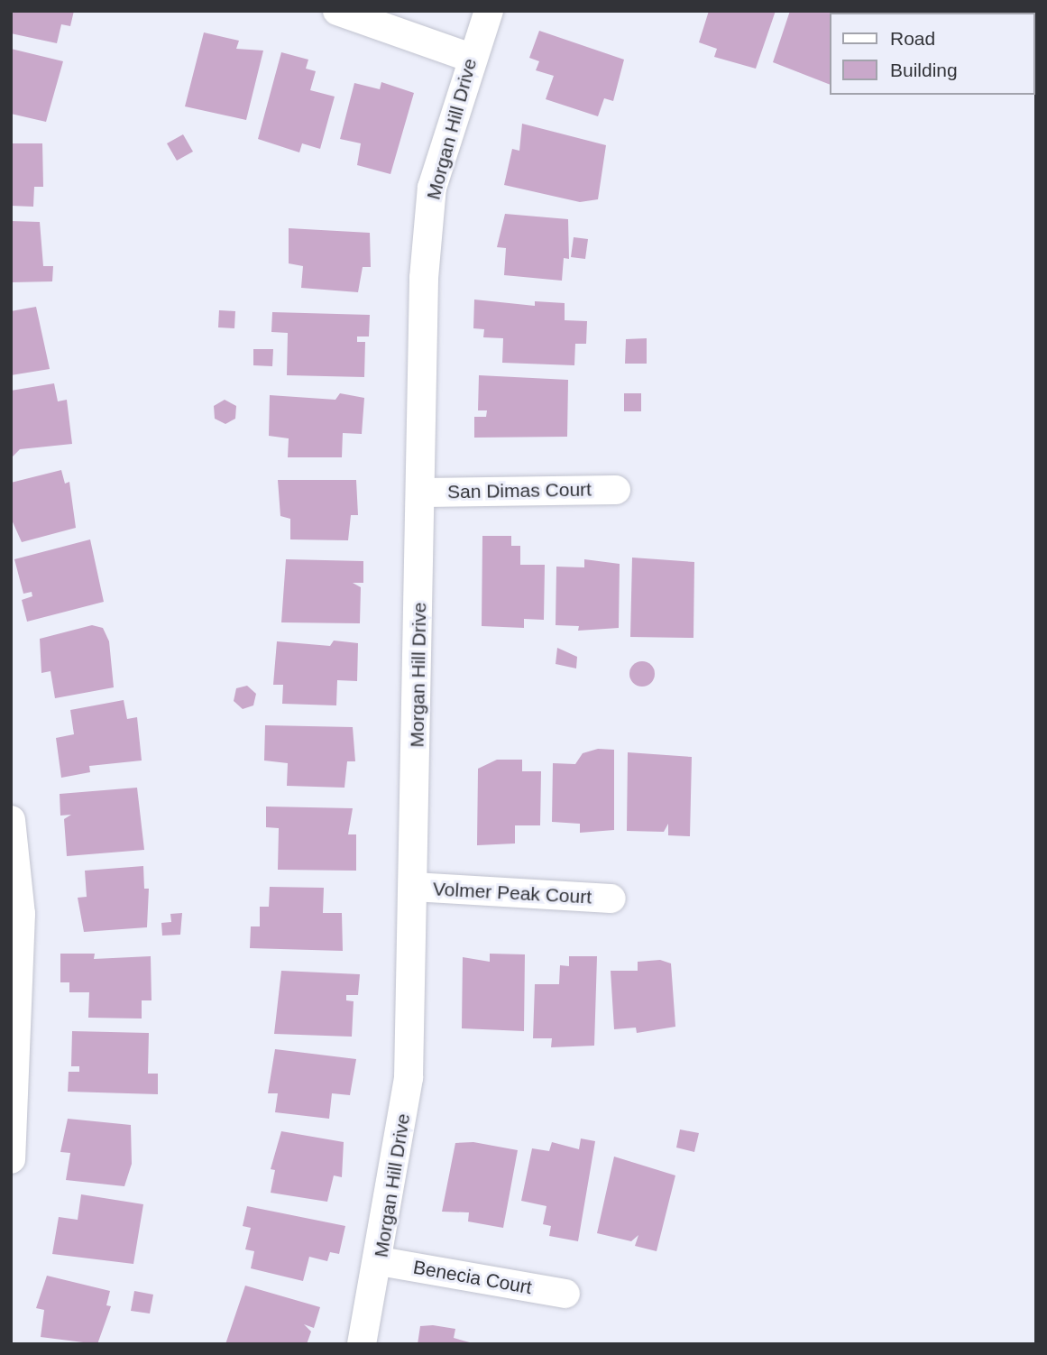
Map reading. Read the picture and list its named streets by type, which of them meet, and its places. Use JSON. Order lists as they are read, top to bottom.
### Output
{
  "streets": {
    "street": [
      "Morgan Hill Drive",
      "San Dimas Court",
      "Volmer Peak Court",
      "Benecia Court"
    ]
  },
  "crossings": [
    ["Morgan Hill Drive", "San Dimas Court"],
    ["Morgan Hill Drive", "Volmer Peak Court"],
    ["Morgan Hill Drive", "Benecia Court"]
  ],
  "legend": ["Road", "Building"]
}
